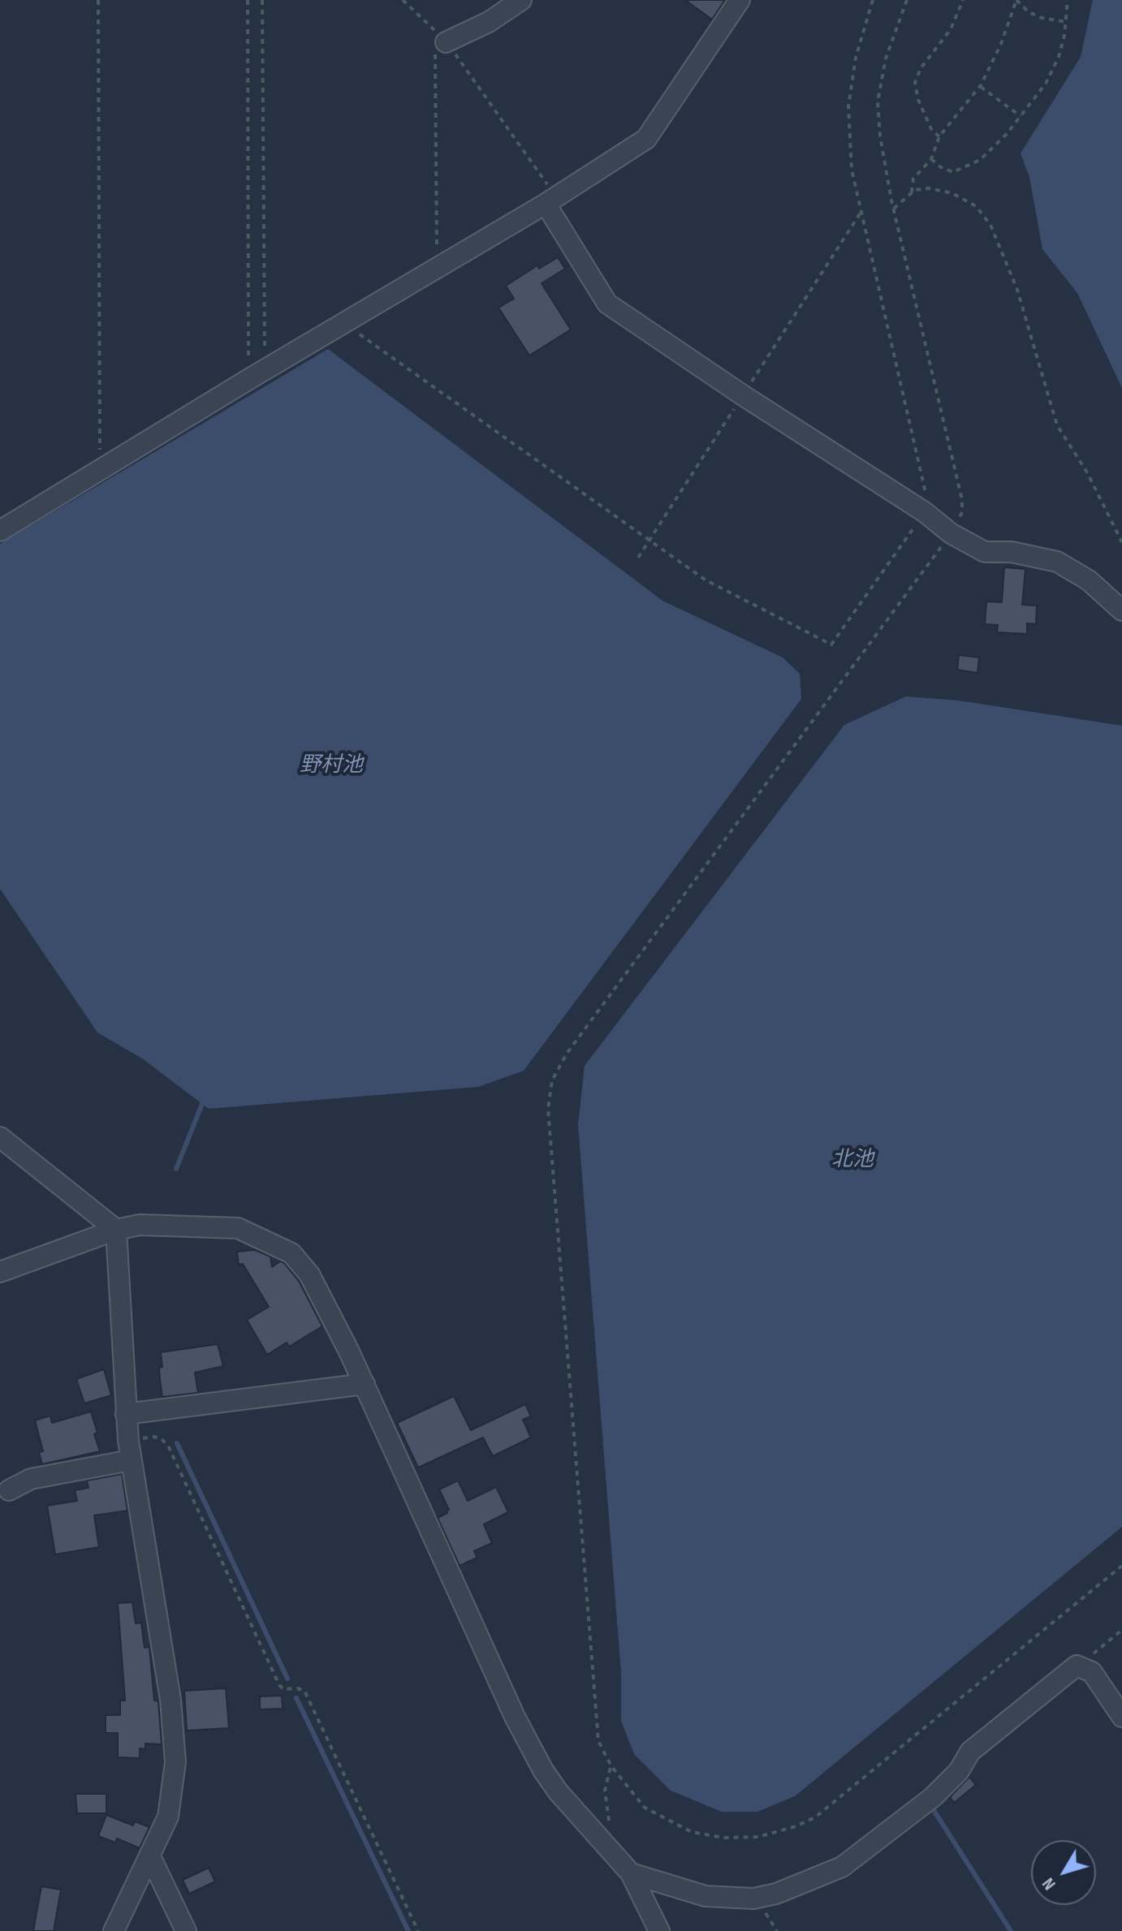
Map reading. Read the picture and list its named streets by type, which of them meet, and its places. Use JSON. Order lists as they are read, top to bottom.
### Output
{
  "water": ["野村池", "北池"],
  "north": "bottom left"
}
